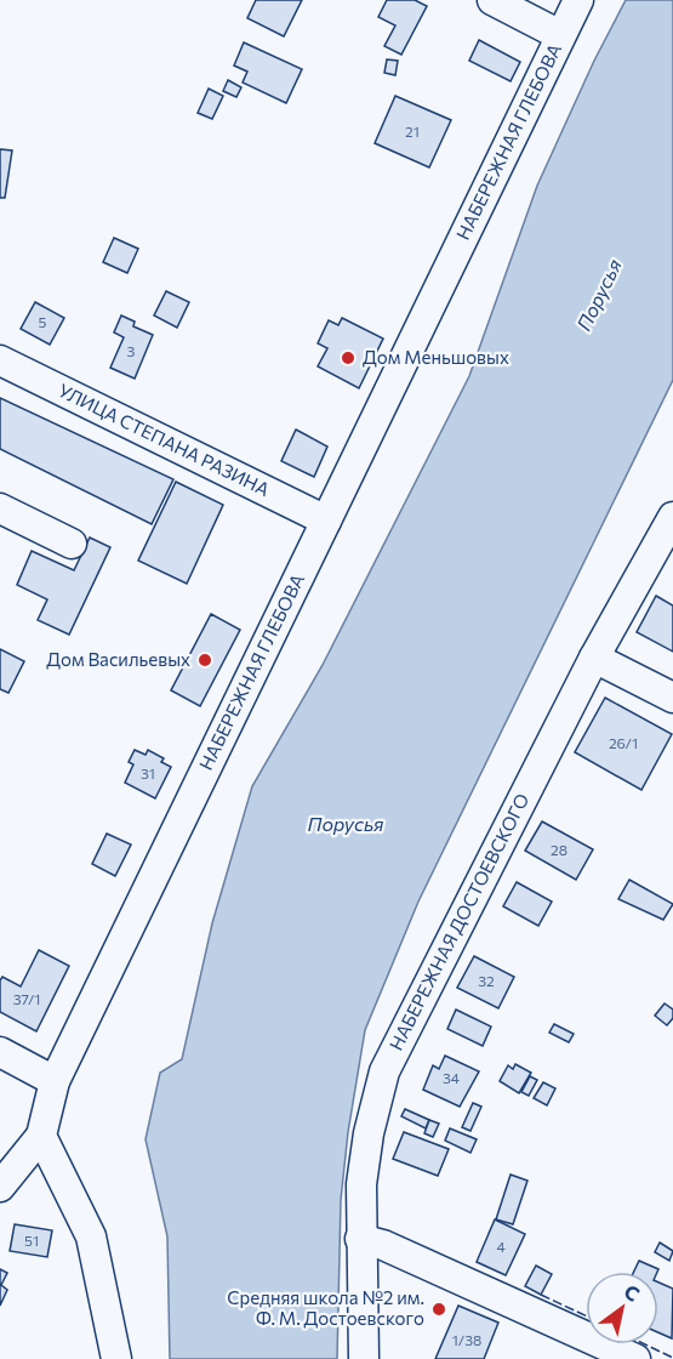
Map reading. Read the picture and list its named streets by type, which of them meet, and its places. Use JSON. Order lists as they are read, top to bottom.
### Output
{
  "streets": {
    "street": ["НАБЕРЕЖНАЯ ГЛЕБОВА", "УЛИЦА СТЕПАНА РАЗИНА", "НАБЕРЕЖНАЯ ДОСТОЕВСКОГО"]
  },
  "crossings": [
    ["НАБЕРЕЖНАЯ ГЛЕБОВА", "УЛИЦА СТЕПАНА РАЗИНА"]
  ],
  "water": ["Порусья"],
  "places": ["Дом Меньшовых", "Дом Васильевых", "Средняя школа №2 им. Ф. М. Достоевского"],
  "house_numbers": [
    "21",
    "5",
    "3",
    "26/1",
    "31",
    "28",
    "32",
    "37/1",
    "34",
    "51",
    "4",
    "1/38"
  ],
  "north": "top right"
}
